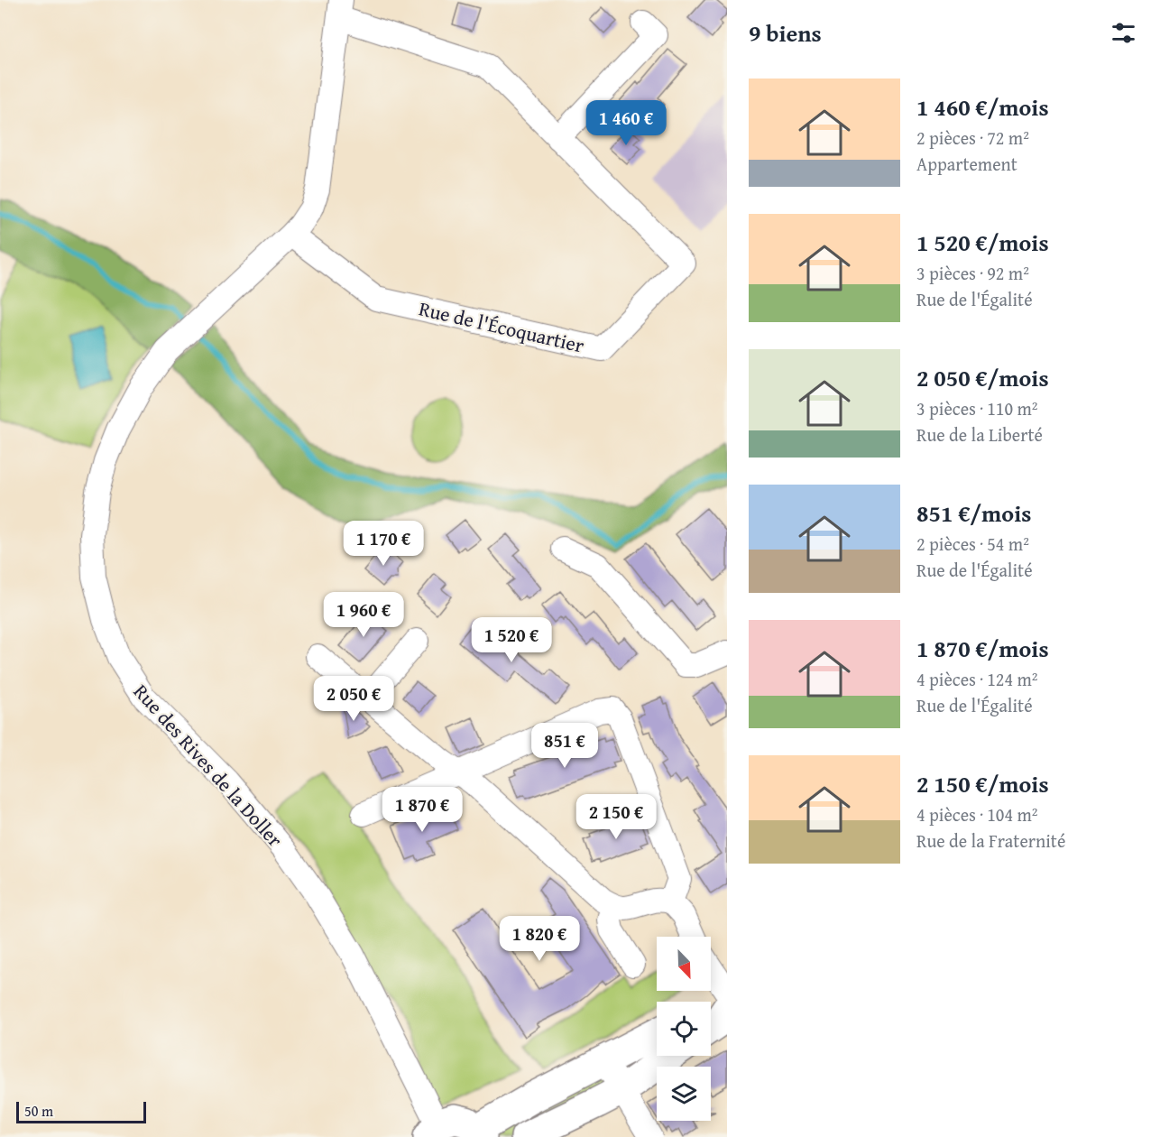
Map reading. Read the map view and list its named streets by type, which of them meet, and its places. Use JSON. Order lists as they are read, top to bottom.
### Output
{
  "streets": {
    "street": ["Rue de l'Écoquartier", "Rue des Rives de la Doller"]
  },
  "crossings": [
    ["Rue de l'Écoquartier", "Rue des Rives de la Doller"]
  ],
  "scale_bar": "50 m",
  "north": "bottom right",
  "page": {
    "heading": "9 biens",
    "list": [
      {
        "name": "1 460 €/mois",
        "note": "2 pièces · 72 m² · Appartement"
      },
      {
        "name": "1 520 €/mois",
        "note": "3 pièces · 92 m² · Rue de l'Égalité"
      },
      {
        "name": "2 050 €/mois",
        "note": "3 pièces · 110 m² · Rue de la Liberté"
      },
      {
        "name": "851 €/mois",
        "note": "2 pièces · 54 m² · Rue de l'Égalité"
      },
      {
        "name": "1 870 €/mois",
        "note": "4 pièces · 124 m² · Rue de l'Égalité"
      },
      {
        "name": "2 150 €/mois",
        "note": "4 pièces · 104 m² · Rue de la Fraternité"
      }
    ],
    "price": [
      "1 460 €",
      "1 170 €",
      "1 960 €",
      "1 520 €",
      "2 050 €",
      "851 €",
      "1 870 €",
      "2 150 €",
      "1 820 €"
    ],
    "scale": "50 m"
  }
}
